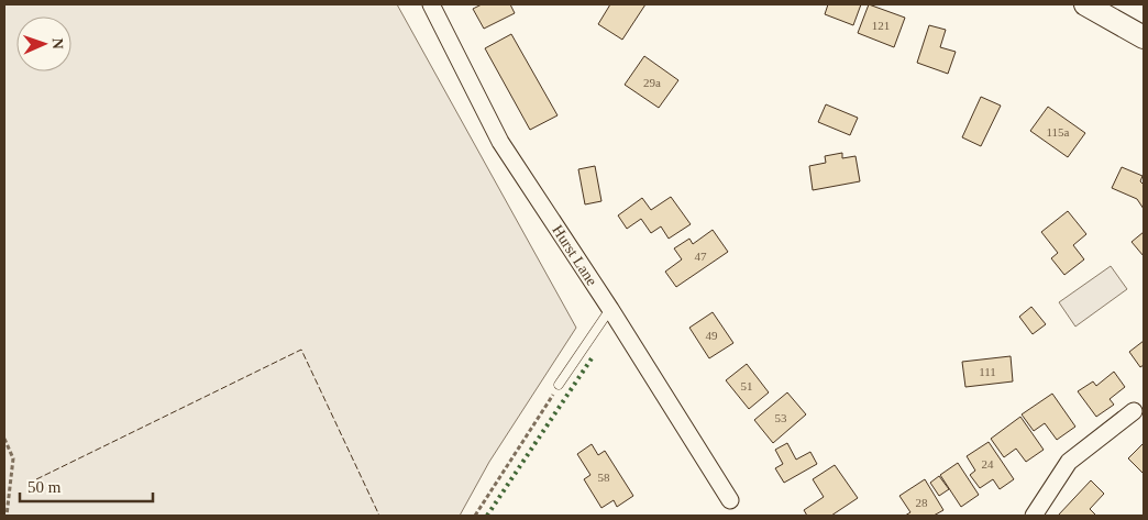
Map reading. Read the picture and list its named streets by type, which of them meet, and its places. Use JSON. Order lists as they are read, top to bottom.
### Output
{
  "streets": {
    "street": ["Hurst Lane"]
  },
  "house_numbers": [
    "121",
    "29a",
    "115a",
    "47",
    "49",
    "111",
    "51",
    "53",
    "24",
    "58",
    "28"
  ],
  "scale_bar": "50 m",
  "north": "right"
}
